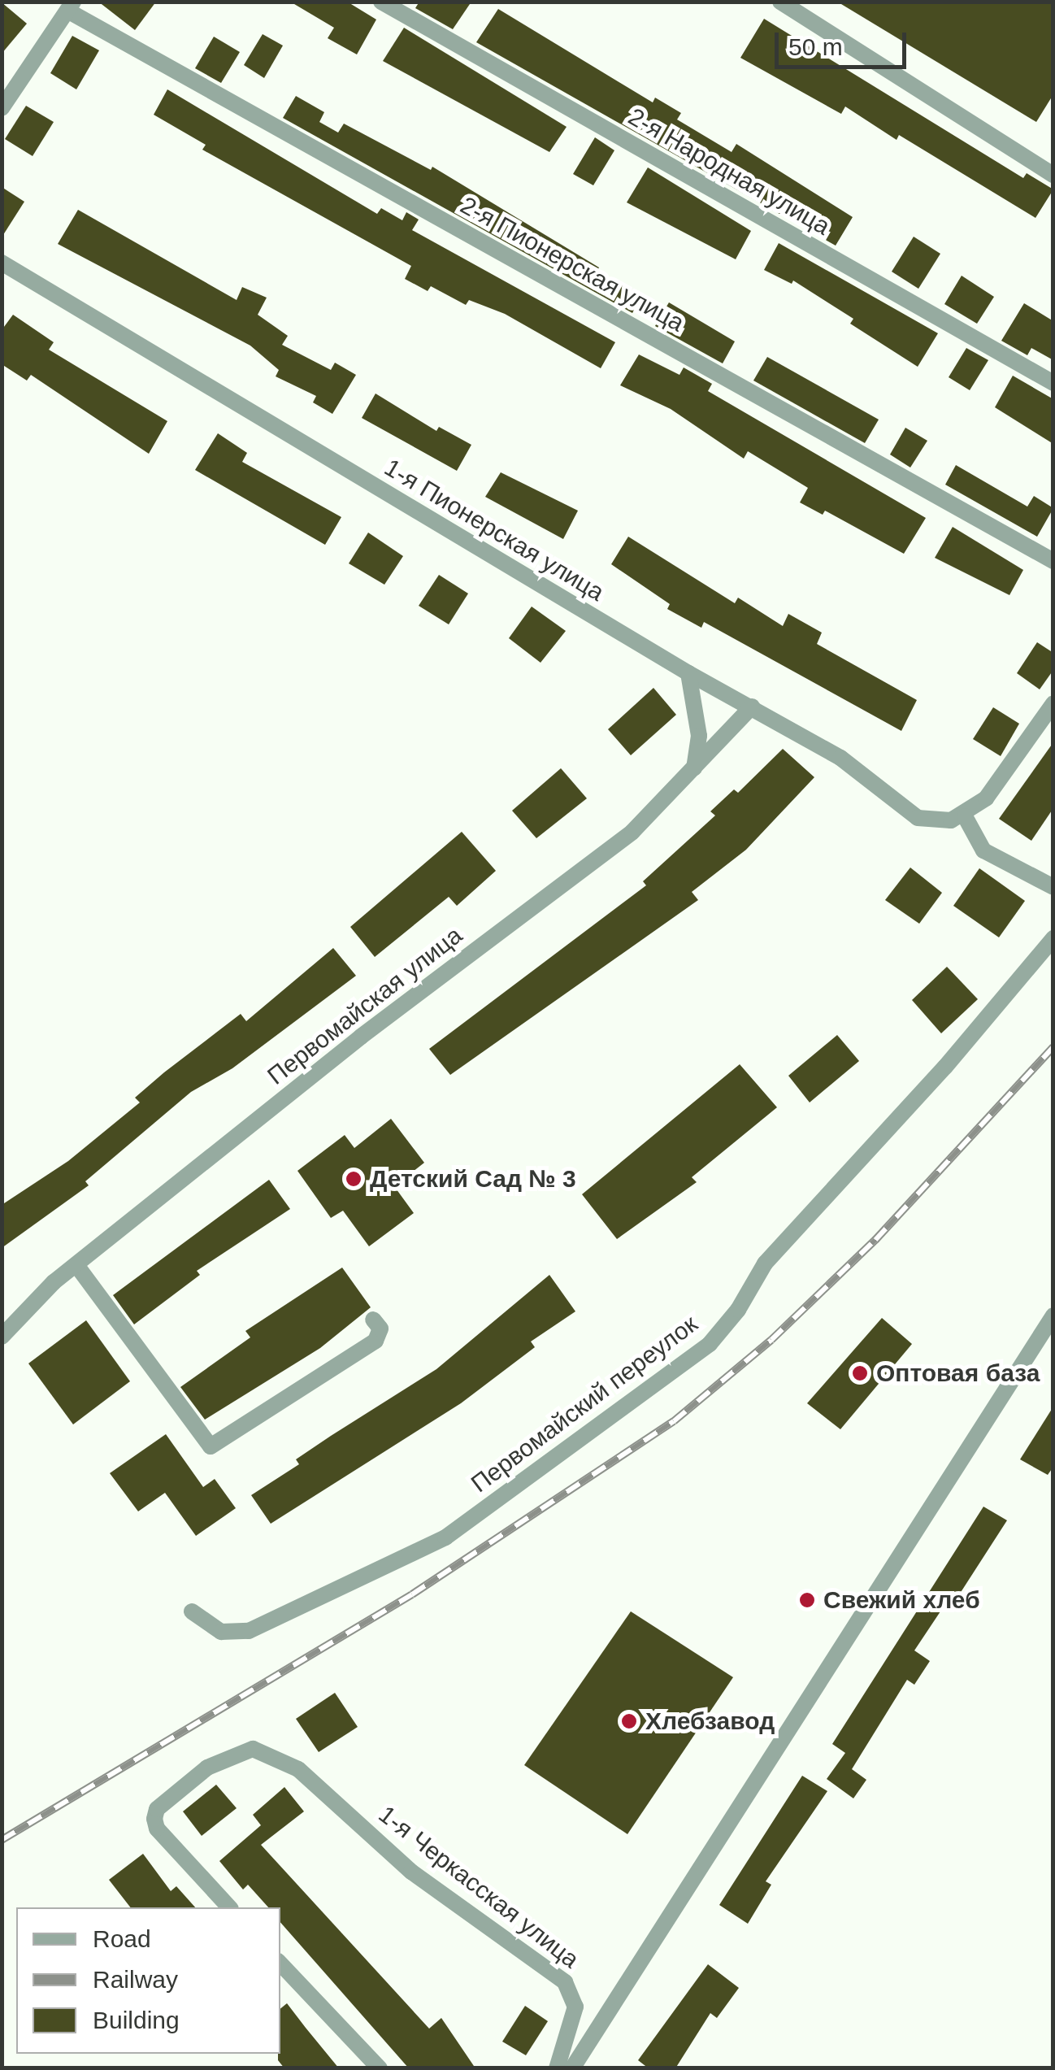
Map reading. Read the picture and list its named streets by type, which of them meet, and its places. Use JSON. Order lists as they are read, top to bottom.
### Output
{
  "streets": {
    "street": [
      "2-я Народная улица",
      "2-я Пионерская улица",
      "1-я Пионерская улица",
      "Первомайская улица",
      "Первомайский переулок",
      "1-я Черкасская улица"
    ]
  },
  "crossings": [
    ["1-я Пионерская улица", "Первомайская улица"]
  ],
  "places": [
    "Детский Сад № 3",
    "Оптовая база",
    "Свежий хлеб",
    "Хлебзавод"
  ],
  "legend": ["Road", "Railway", "Building"],
  "scale_bar": "50 m"
}
